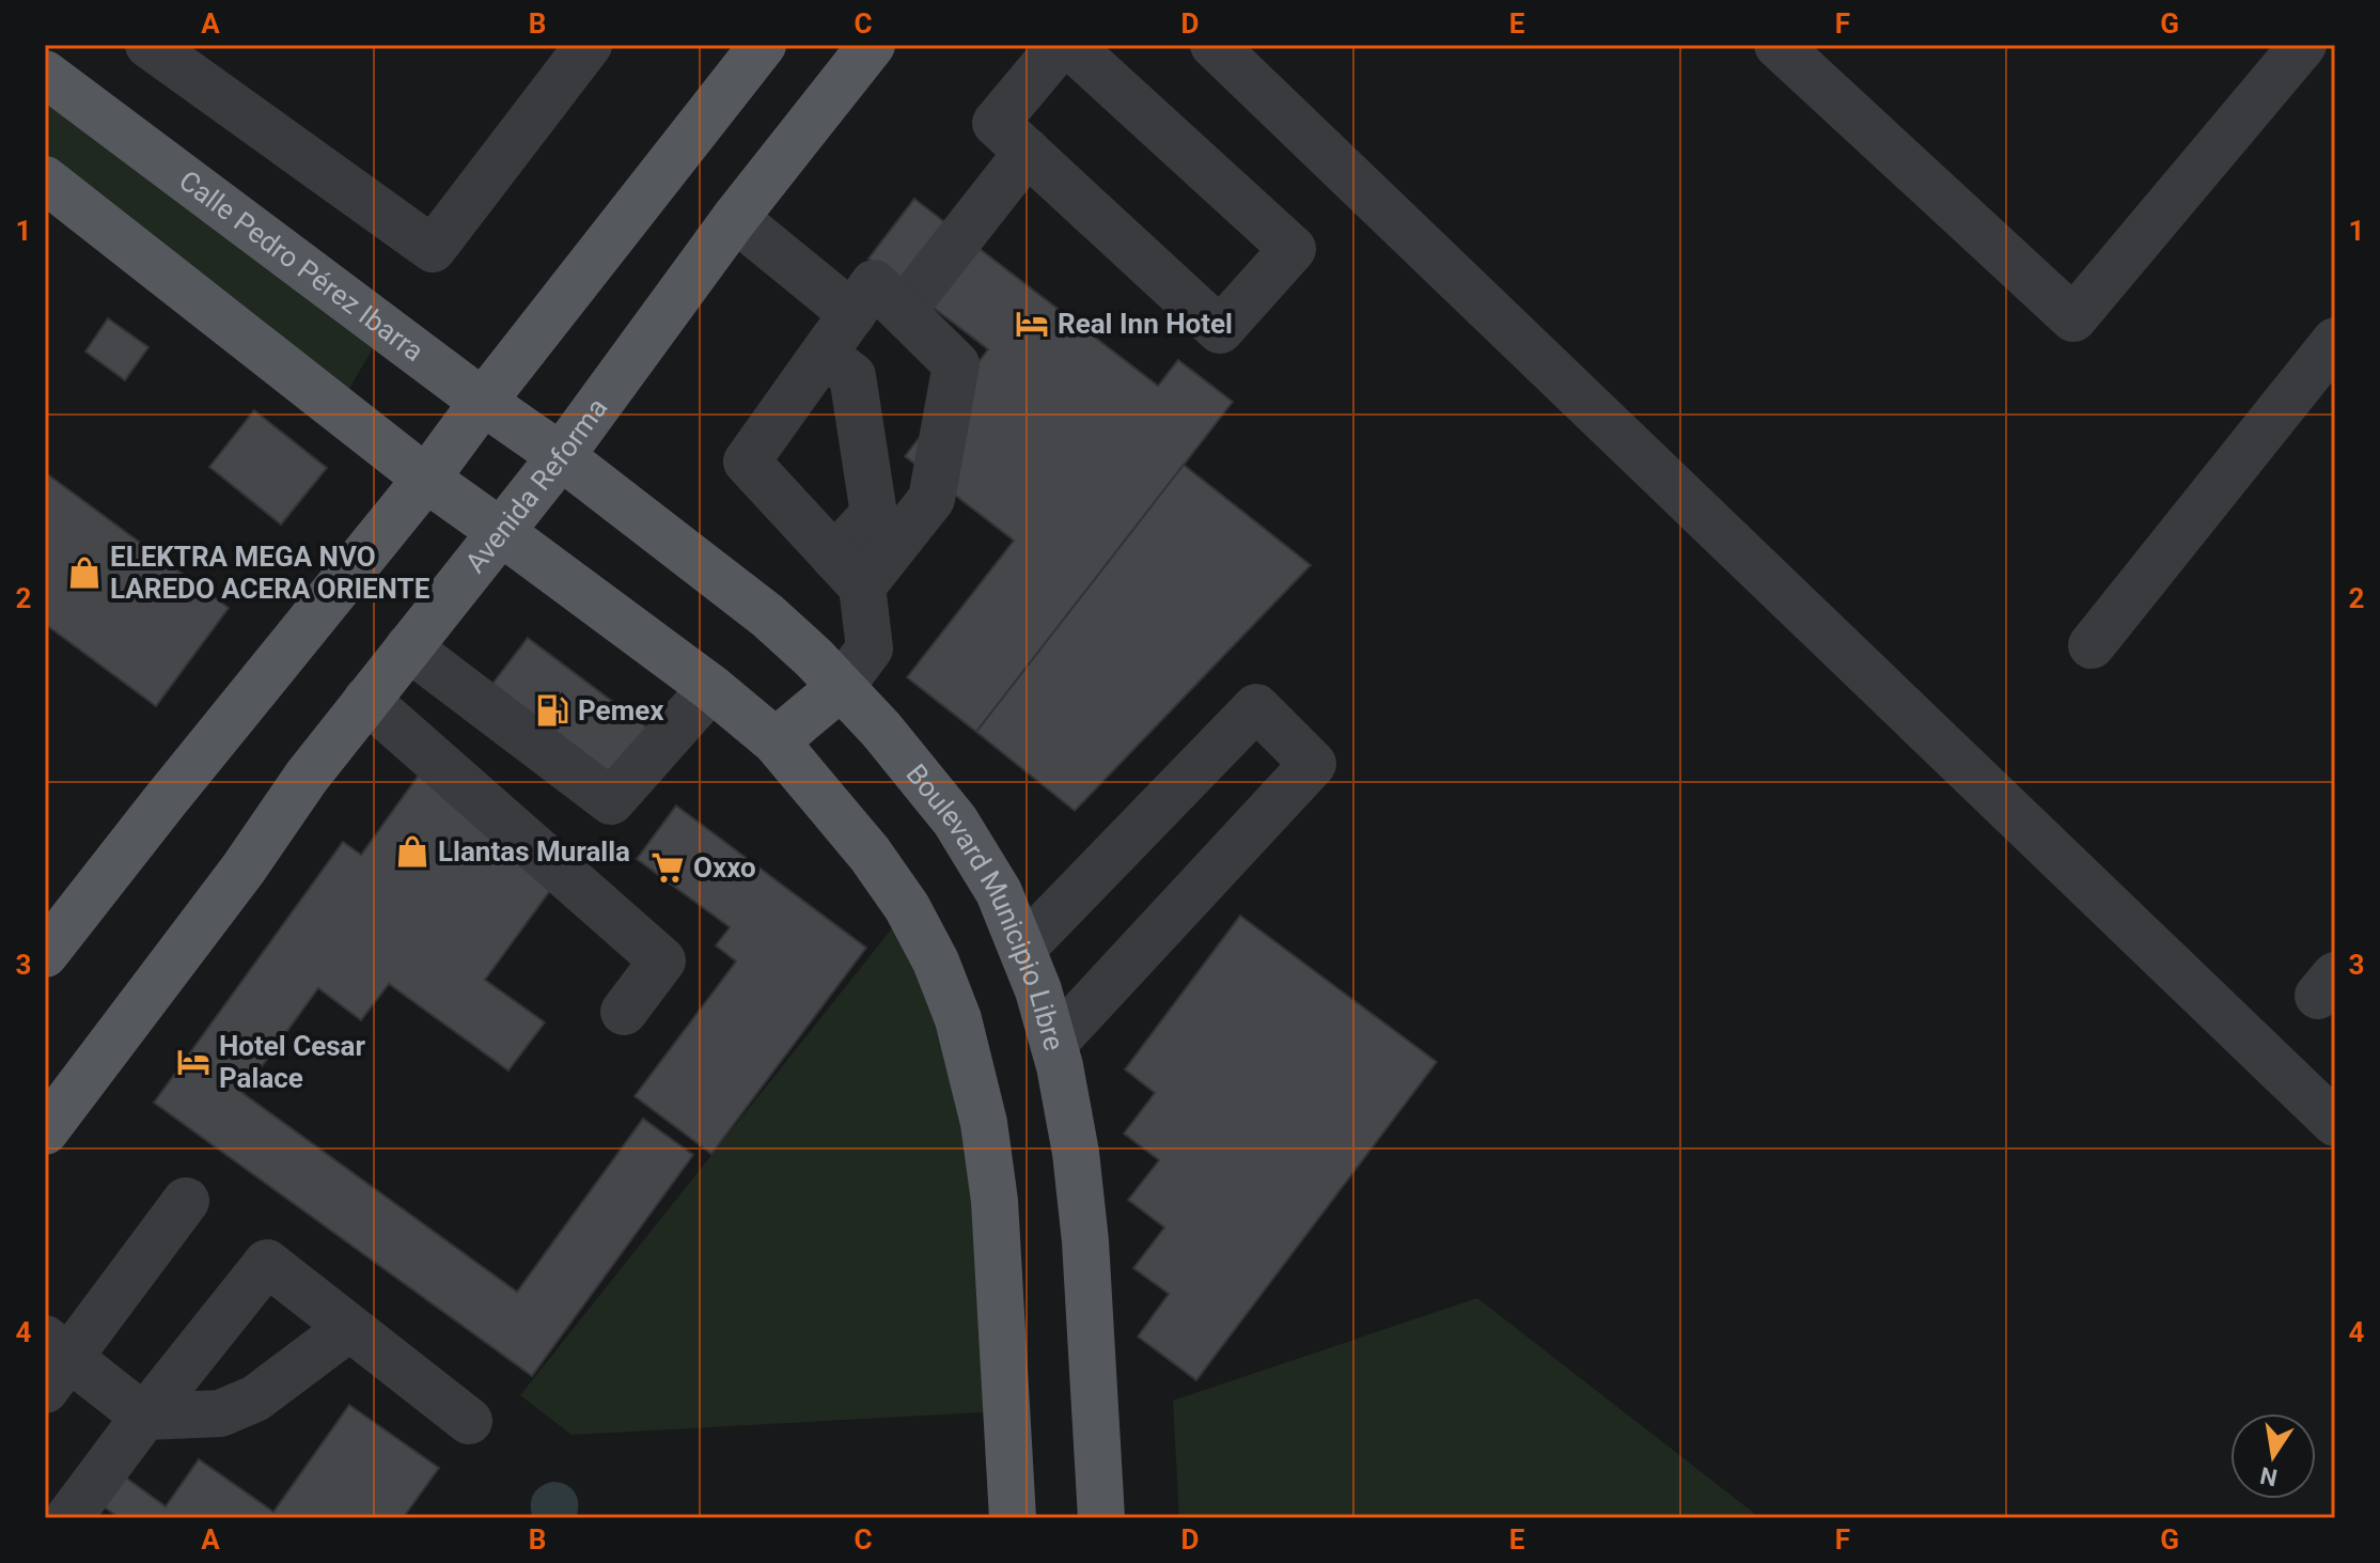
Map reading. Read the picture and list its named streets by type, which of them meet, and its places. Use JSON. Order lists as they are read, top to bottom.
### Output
{
  "streets": {
    "main road": ["Calle Pedro Pérez Ibarra", "Avenida Reforma", "Boulevard Municipio Libre"]
  },
  "crossings": [
    ["Calle Pedro Pérez Ibarra", "Avenida Reforma"],
    ["Calle Pedro Pérez Ibarra", "Boulevard Municipio Libre"],
    ["Avenida Reforma", "Boulevard Municipio Libre"]
  ],
  "places": {
    "hotel": ["Real Inn Hotel", "Hotel Cesar Palace"],
    "shop": ["ELEKTRA MEGA NVO LAREDO ACERA ORIENTE", "Llantas Muralla"],
    "fuel station": ["Pemex"],
    "supermarket": ["Oxxo"]
  },
  "north": "bottom",
  "grid": {
    "columns": [
      "A",
      "B",
      "C",
      "D",
      "E",
      "F",
      "G"
    ],
    "rows": [
      "1",
      "2",
      "3",
      "4"
    ]
  }
}
